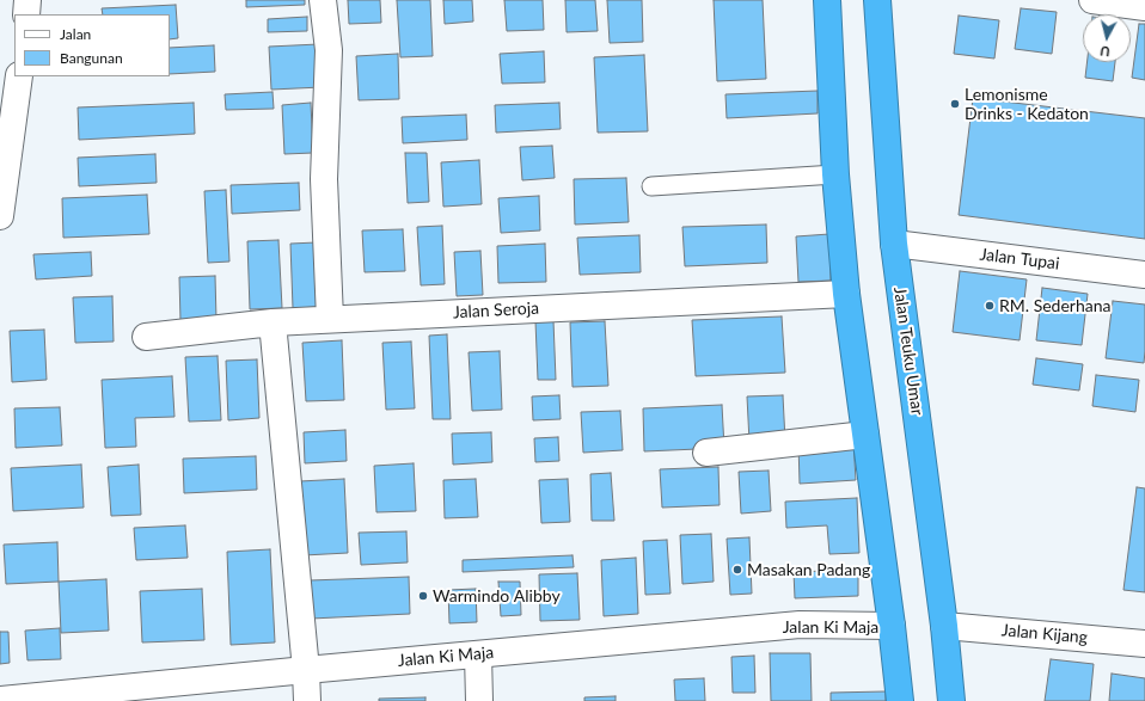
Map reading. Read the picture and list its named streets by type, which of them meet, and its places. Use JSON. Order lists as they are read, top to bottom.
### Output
{
  "streets": {
    "highway": ["Jalan Teuku Umar"],
    "street": [
      "Jalan Tupai",
      "Jalan Seroja",
      "Jalan Ki Maja",
      "Jalan Kijang"
    ]
  },
  "crossings": [
    ["Jalan Tupai", "Jalan Teuku Umar"],
    ["Jalan Teuku Umar", "Jalan Kijang"]
  ],
  "places": [
    "Lemonisme Drinks - Kedaton",
    "RM. Sederhana",
    "Masakan Padang",
    "Warmindo Alibby"
  ],
  "legend": ["Jalan", "Bangunan"],
  "north": "bottom"
}
